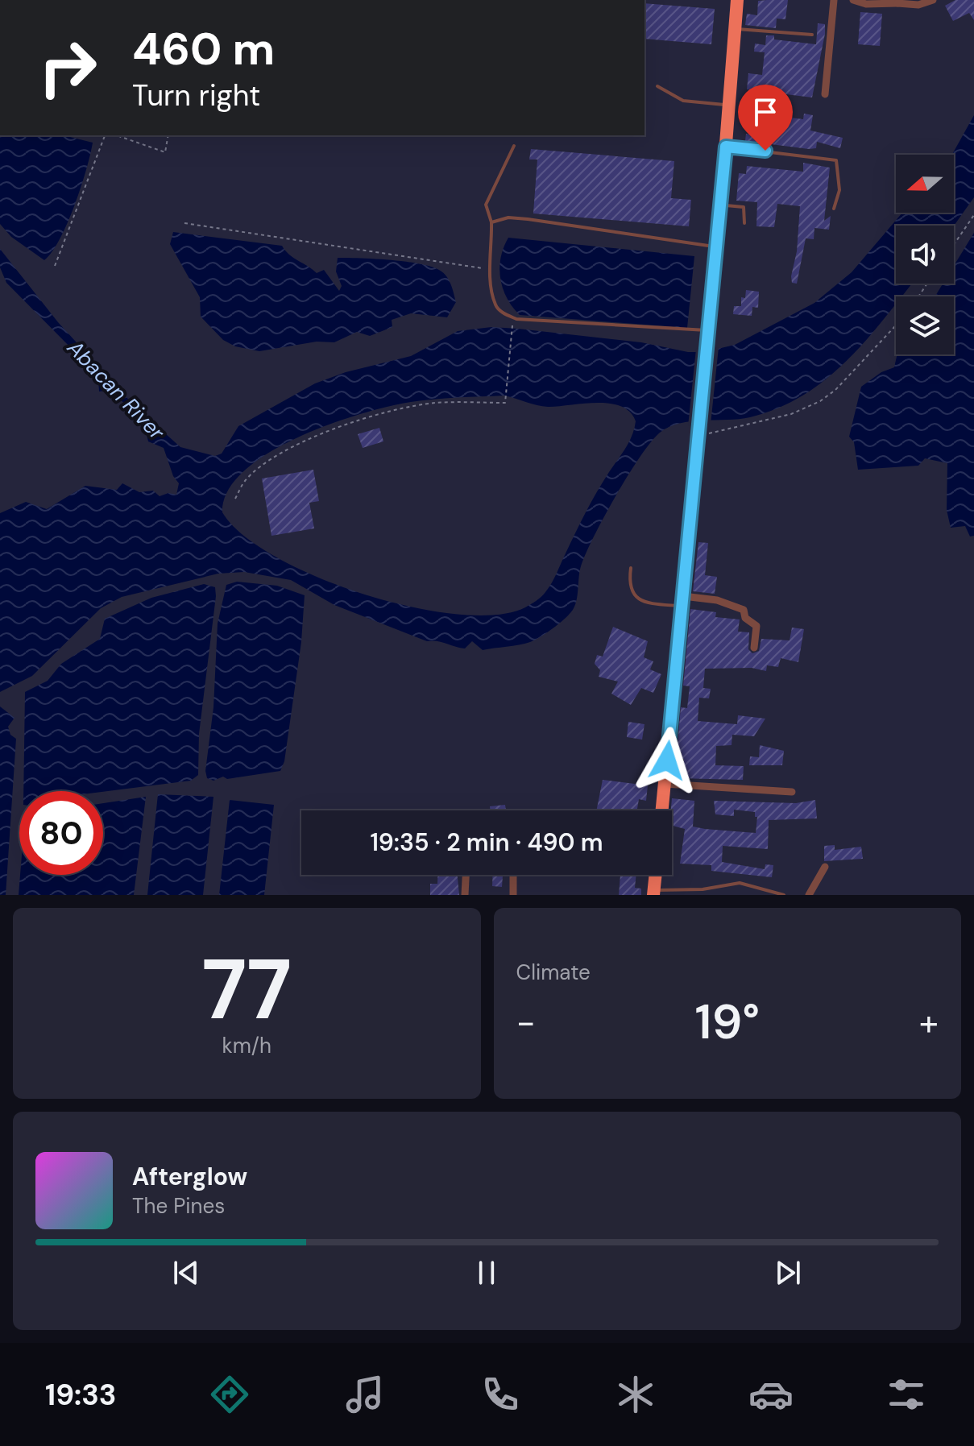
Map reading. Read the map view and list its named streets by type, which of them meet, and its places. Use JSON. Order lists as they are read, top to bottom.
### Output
{
  "water": ["Abacan River"],
  "north": "left",
  "page": {
    "turn": ["460 m", "Turn right"],
    "limit": "80",
    "trip": "19:35 · 2 min · 490 m",
    "tile": [
      ["77", "km/h"],
      "Climate"
    ],
    "heat": ["−", "19°", "+"],
    "song": ["Afterglow", "The Pines"],
    "tabs": "19:33"
  }
}
